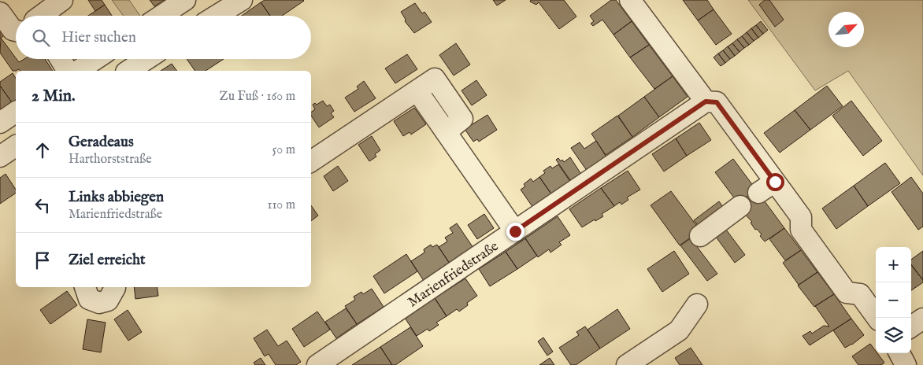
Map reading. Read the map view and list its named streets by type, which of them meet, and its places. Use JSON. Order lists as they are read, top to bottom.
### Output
{
  "streets": {
    "street": ["Marienfriedstraße"]
  },
  "north": "top right",
  "page": {
    "search": "Hier suchen",
    "heading": ["2 Min.", "Zu Fuß · 160 m"],
    "list": [
      ["Geradeaus", "Harthorststraße", "50 m"],
      ["Links abbiegen", "Marienfriedstraße", "110 m"],
      "Ziel erreicht"
    ],
    "map_buttons": ["+", "−"]
  }
}
